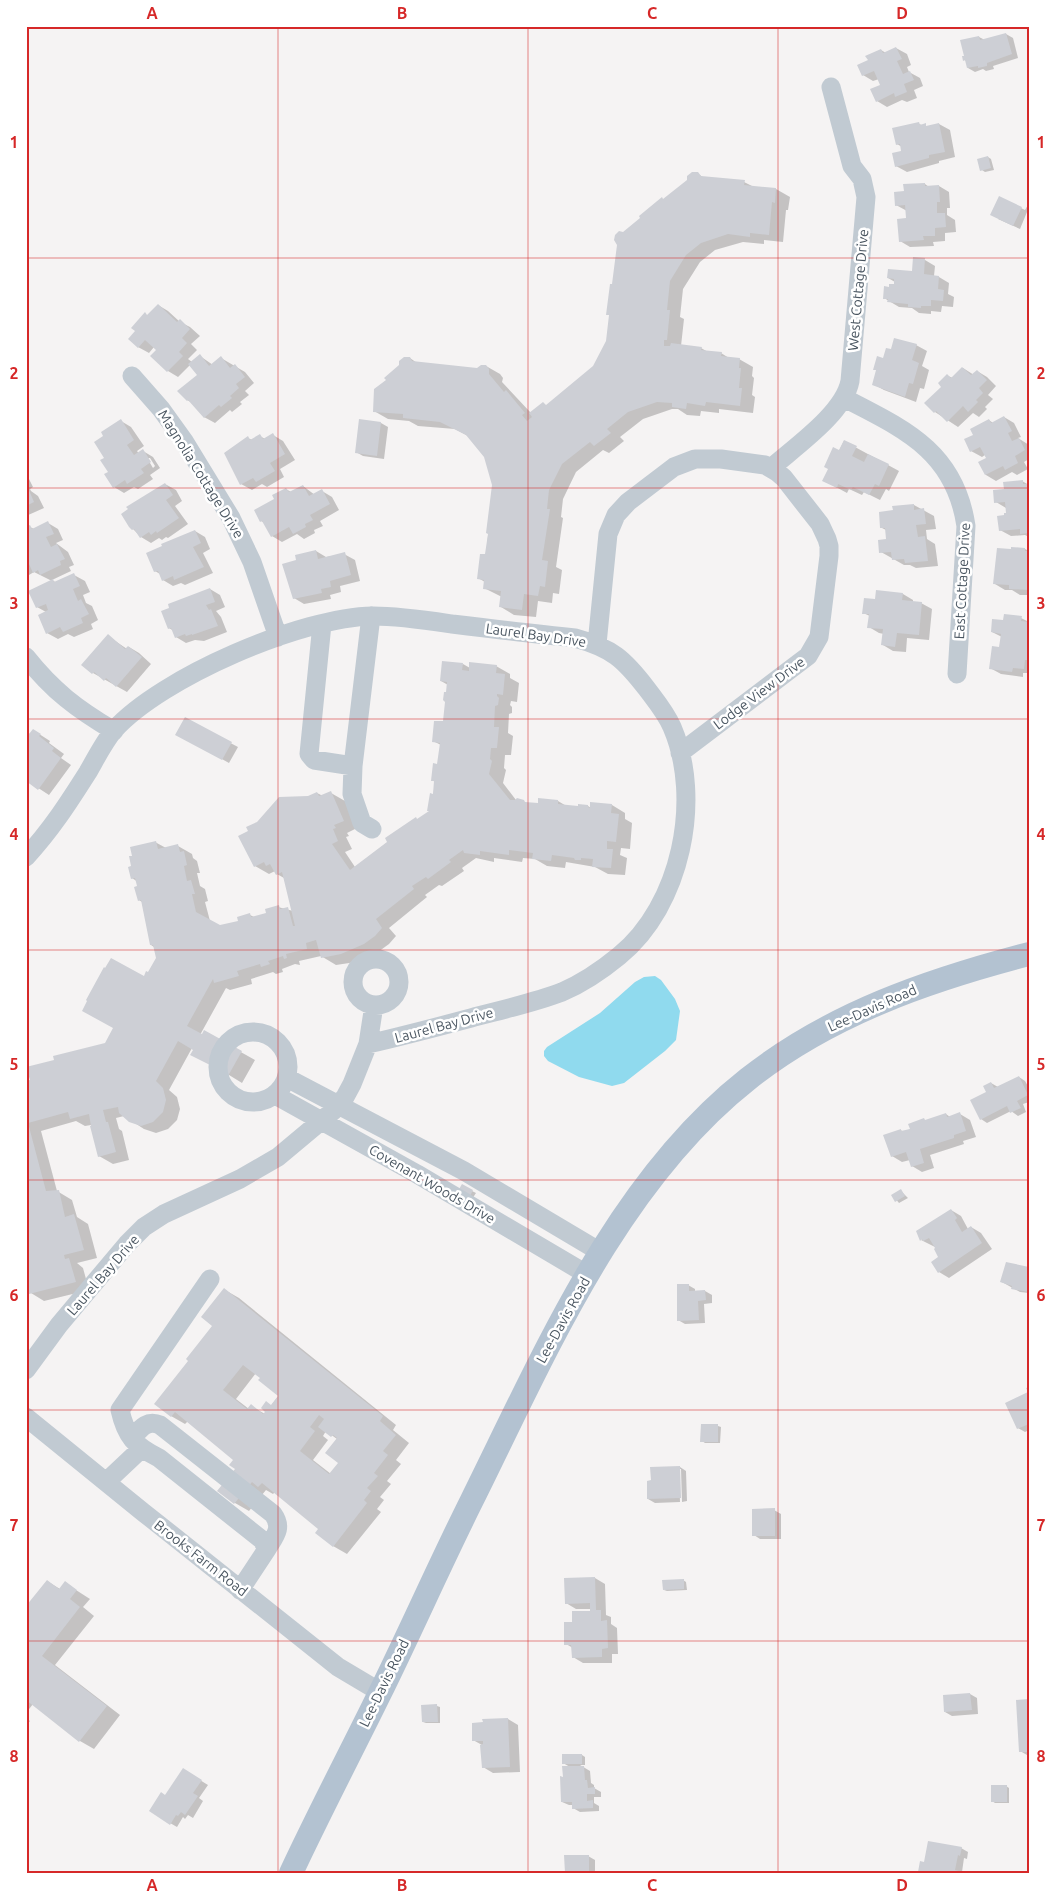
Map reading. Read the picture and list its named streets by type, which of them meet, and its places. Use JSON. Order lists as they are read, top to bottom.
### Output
{
  "streets": {
    "main road": ["Lee-Davis Road"],
    "street": [
      "West Cottage Drive",
      "Magnolia Cottage Drive",
      "East Cottage Drive",
      "Laurel Bay Drive",
      "Lodge View Drive",
      "Covenant Woods Drive",
      "Brooks Farm Road"
    ]
  },
  "crossings": [
    ["West Cottage Drive", "East Cottage Drive"],
    ["West Cottage Drive", "Lodge View Drive"],
    ["Magnolia Cottage Drive", "Laurel Bay Drive"],
    ["Laurel Bay Drive", "Lodge View Drive"],
    ["Laurel Bay Drive", "Covenant Woods Drive"],
    ["Lee-Davis Road", "Covenant Woods Drive"],
    ["Lee-Davis Road", "Brooks Farm Road"]
  ],
  "grid": {
    "columns": [
      "A",
      "B",
      "C",
      "D"
    ],
    "rows": [
      "1",
      "2",
      "3",
      "4",
      "5",
      "6",
      "7",
      "8"
    ]
  }
}
